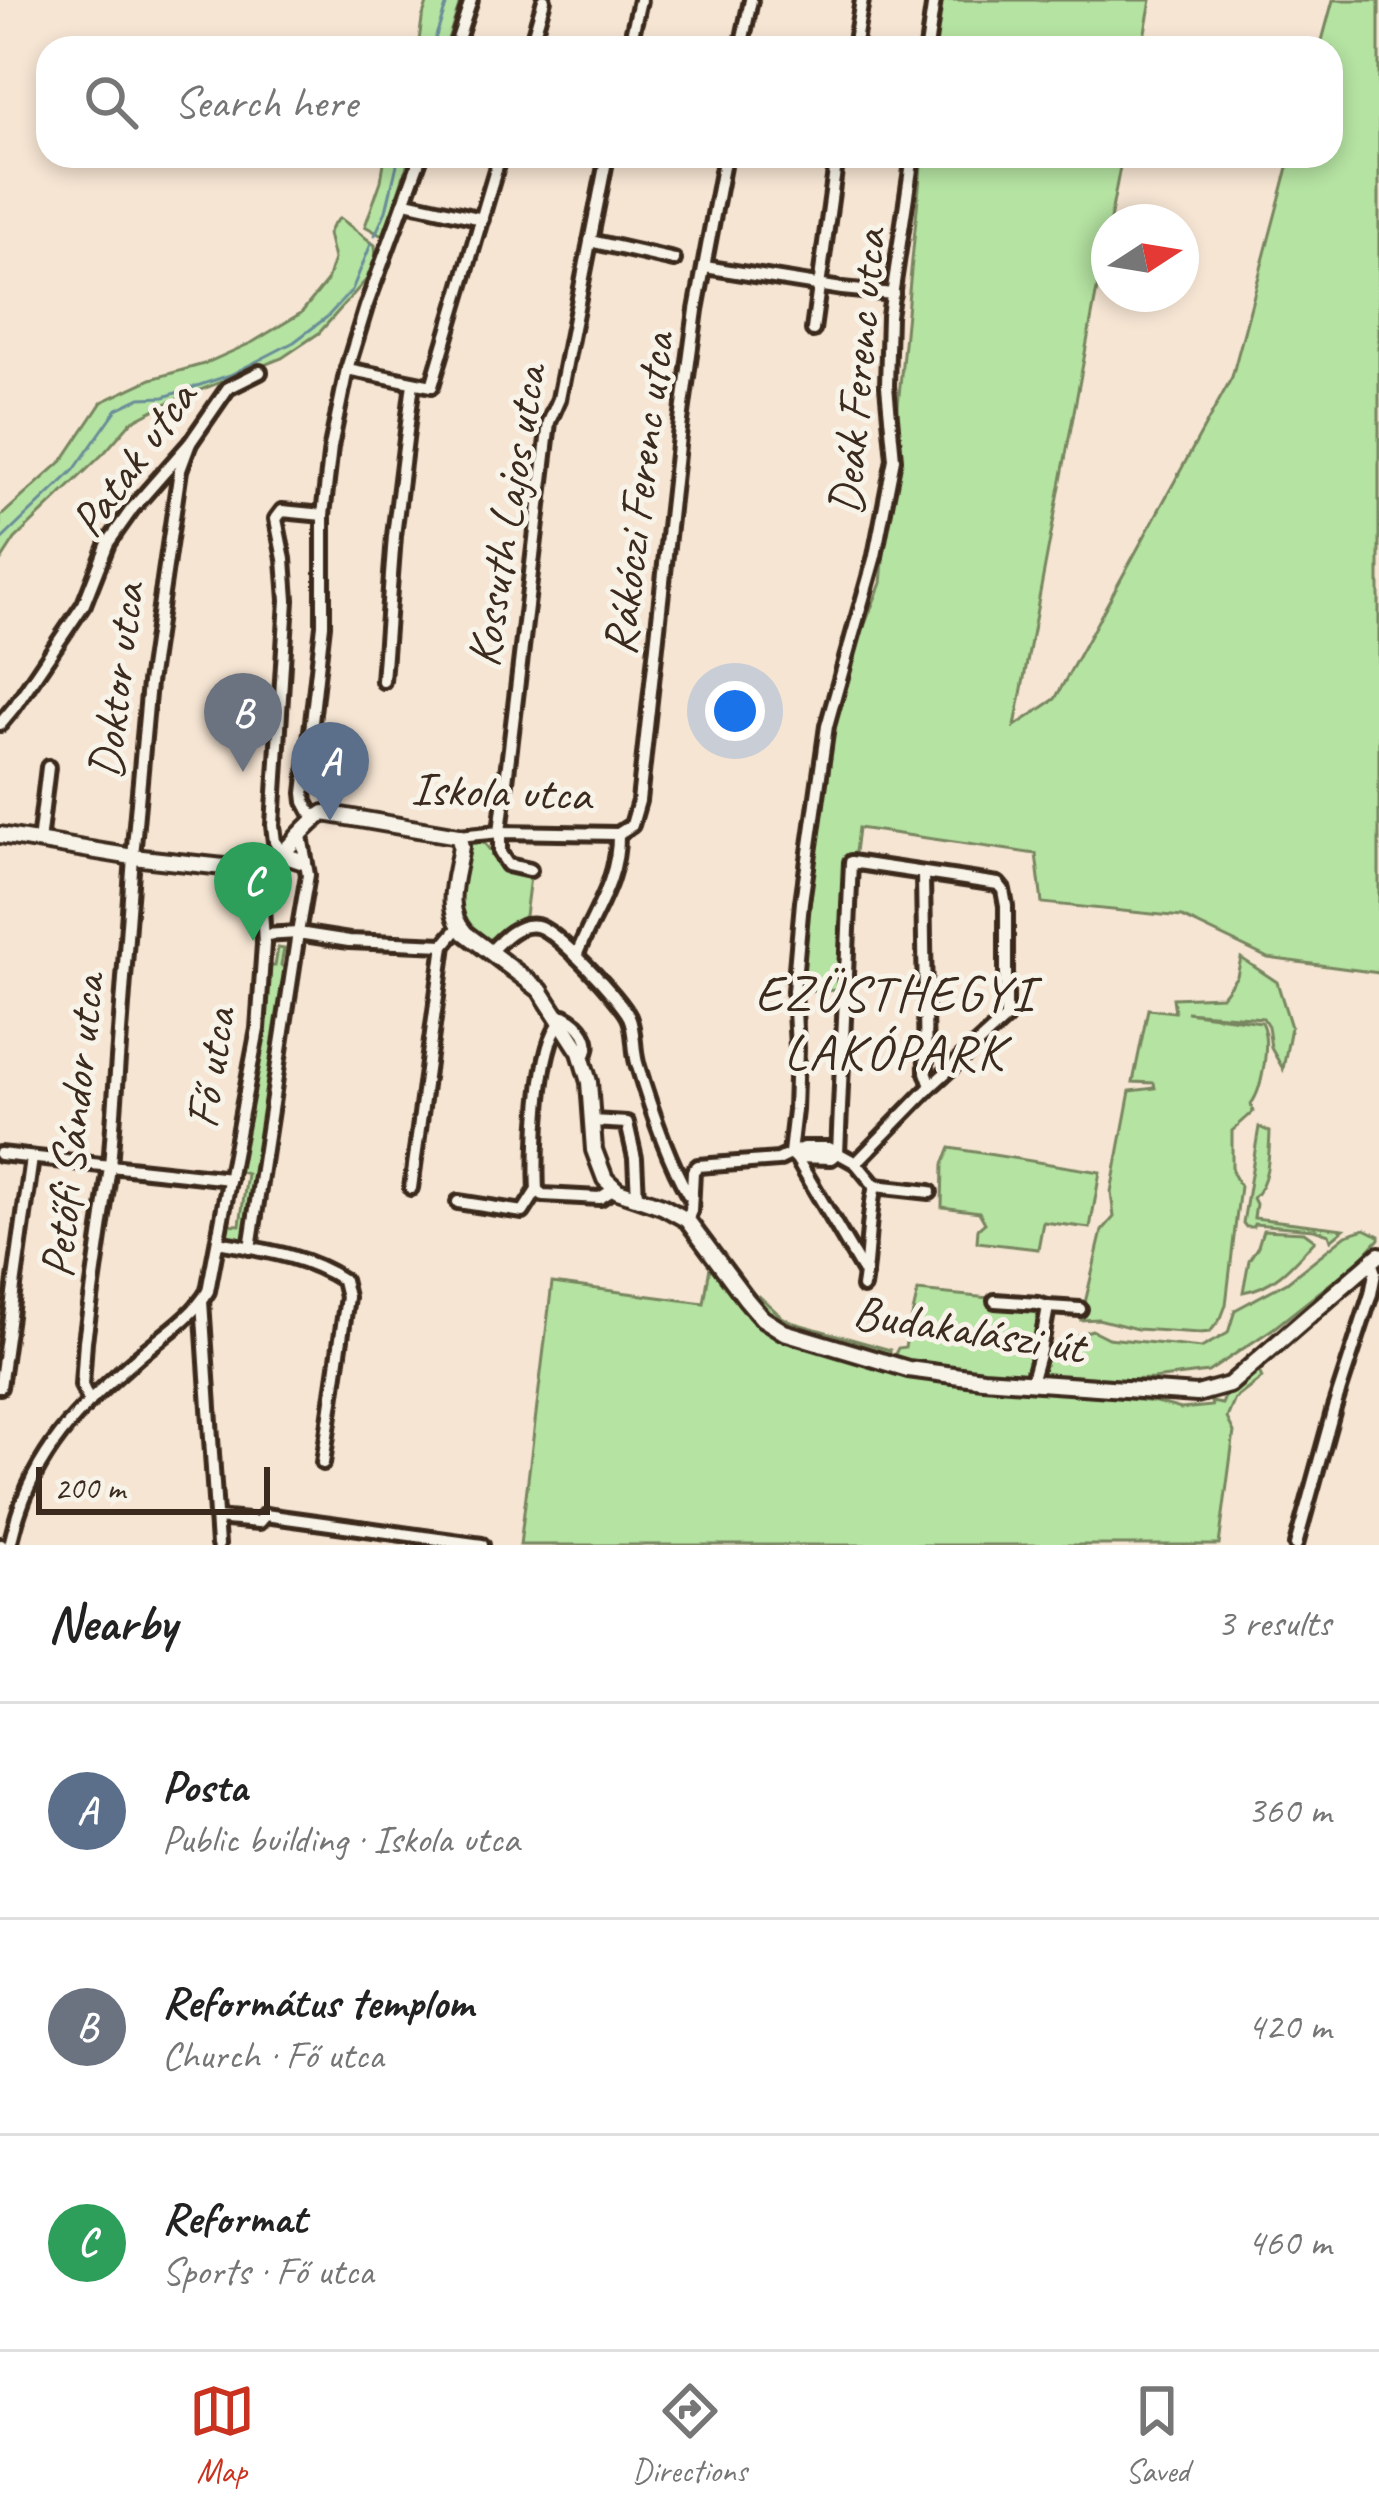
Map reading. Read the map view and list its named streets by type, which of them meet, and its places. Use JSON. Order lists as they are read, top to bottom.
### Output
{
  "streets": {
    "main road": ["Iskola utca", "Budakalászi út"],
    "street": [
      "Deák Ferenc utca",
      "Patak utca",
      "Rákóczi Ferenc utca",
      "Kossuth Lajos utca",
      "Doktor utca",
      "Fő utca",
      "Petőfi Sándor utca"
    ]
  },
  "crossings": [
    ["Patak utca", "Doktor utca"],
    ["Rákóczi Ferenc utca", "Iskola utca"],
    ["Kossuth Lajos utca", "Iskola utca"],
    ["Doktor utca", "Petőfi Sándor utca"]
  ],
  "districts": ["EZÜSTHEGYI LAKÓPARK"],
  "scale_bar": "200 m",
  "north": "right",
  "page": {
    "search": "Search here",
    "pins": ["B", "A", "C"],
    "scale": "200 m",
    "heading": ["Nearby", "3 results"],
    "list": [
      {
        "mark": "A",
        "name": "Posta",
        "note": "Public building · Iskola utca",
        "value": "360 m"
      },
      {
        "mark": "B",
        "name": "Református templom",
        "note": "Church · Fő utca",
        "value": "420 m"
      },
      {
        "mark": "C",
        "name": "Reformat",
        "note": "Sports · Fő utca",
        "value": "460 m"
      }
    ],
    "nav": ["Map", "Directions", "Saved"]
  }
}
